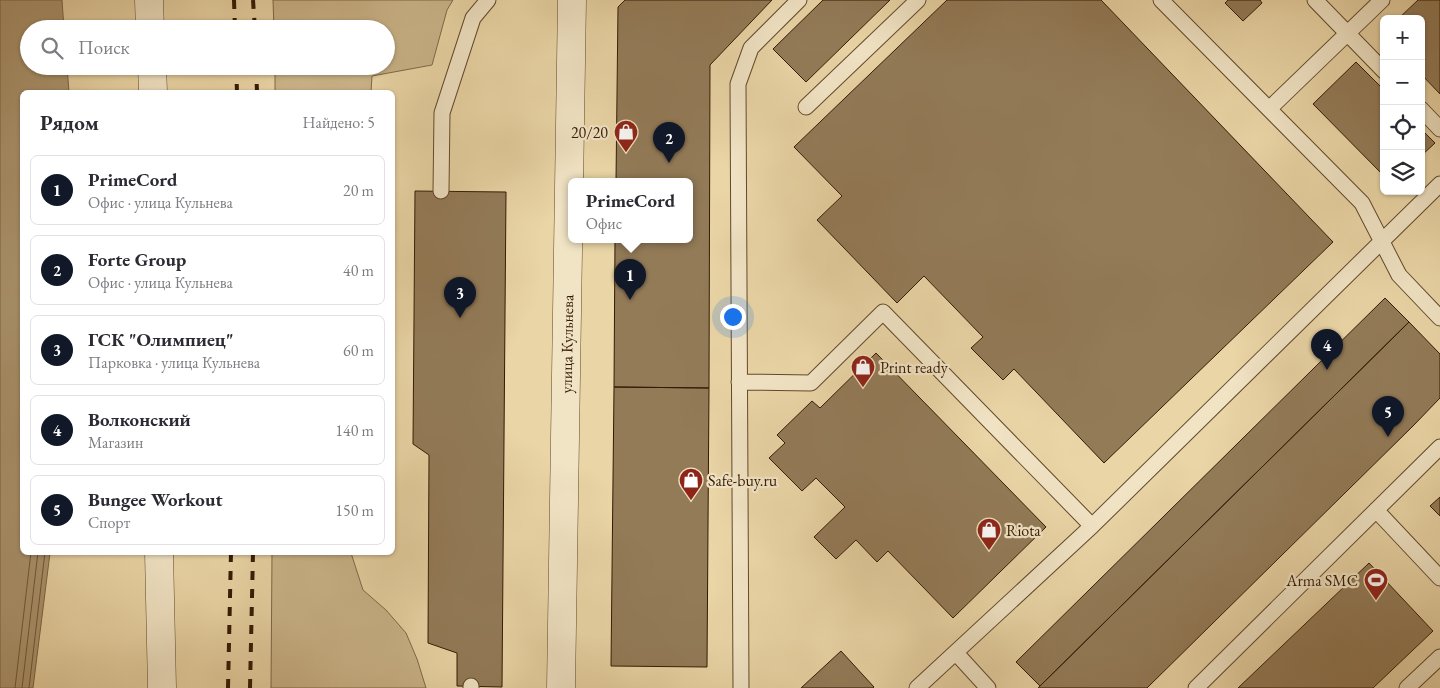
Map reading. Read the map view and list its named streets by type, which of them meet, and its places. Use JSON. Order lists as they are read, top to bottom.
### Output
{
  "streets": {
    "street": ["улица Кульнева"]
  },
  "places": {
    "shop": [
      "20/20",
      "Print ready",
      "Safe-buy.ru",
      "Riota"
    ],
    "sports": ["Arma SMC"]
  },
  "page": {
    "map_buttons": ["+", "−"],
    "search": "Поиск",
    "heading": ["Рядом", "Найдено: 5"],
    "pins": [
      "2",
      "1",
      "3",
      "4",
      "5"
    ],
    "list": [
      {
        "mark": "1",
        "name": "PrimeCord",
        "note": "Офис · улица Кульнева",
        "value": "20 m"
      },
      {
        "mark": "2",
        "name": "Forte Group",
        "note": "Офис · улица Кульнева",
        "value": "40 m"
      },
      {
        "mark": "3",
        "name": "ГСК \"Олимпиец\"",
        "note": "Парковка · улица Кульнева",
        "value": "60 m"
      },
      {
        "mark": "4",
        "name": "Волконский",
        "note": "Магазин",
        "value": "140 m"
      },
      {
        "mark": "5",
        "name": "Bungee Workout",
        "note": "Спорт",
        "value": "150 m"
      }
    ],
    "popup": ["PrimeCord", "Офис"]
  }
}
